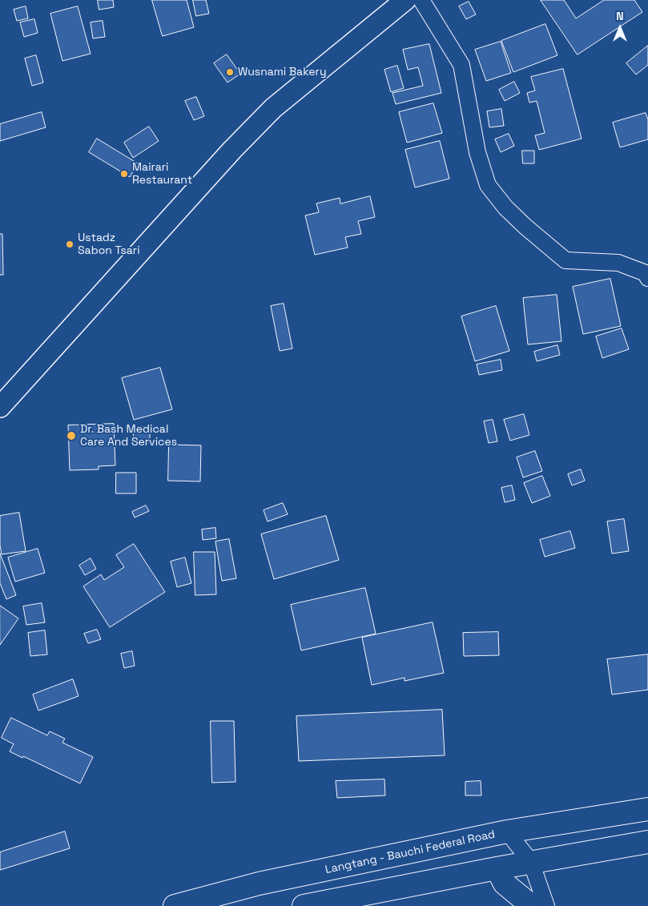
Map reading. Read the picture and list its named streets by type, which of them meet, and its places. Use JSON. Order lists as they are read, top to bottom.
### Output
{
  "streets": {
    "main road": ["Langtang - Bauchi Federal Road"]
  },
  "places": [
    "Wusnami Bakery",
    "Mairari Restaurant",
    "Ustadz Sabon Tsari",
    "Dr. Bash Medical Care And Services"
  ],
  "north": "top"
}
